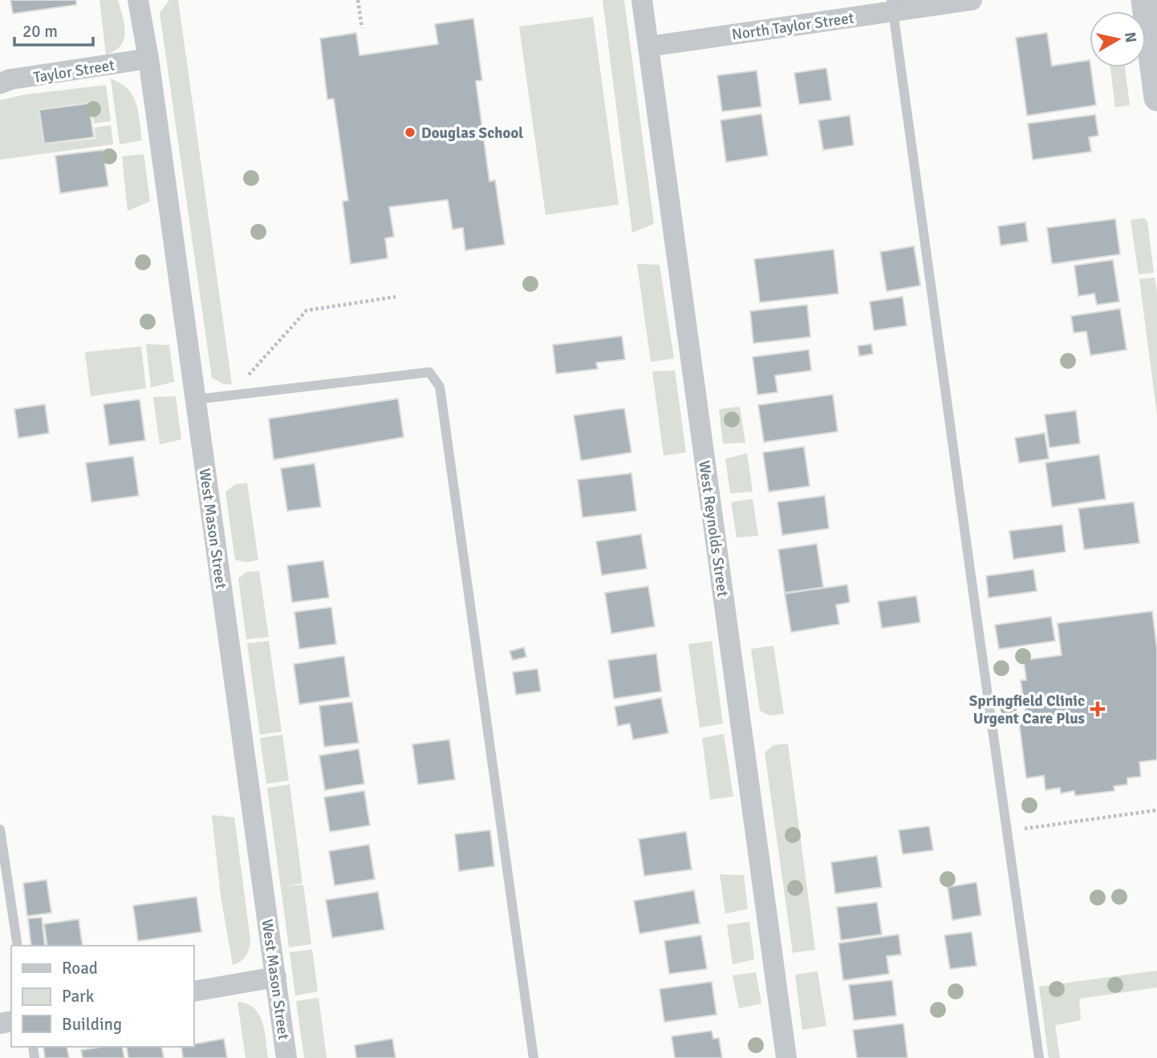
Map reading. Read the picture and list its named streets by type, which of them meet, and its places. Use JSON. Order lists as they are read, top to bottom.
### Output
{
  "streets": {
    "street": [
      "North Taylor Street",
      "Taylor Street",
      "West Mason Street",
      "West Reynolds Street"
    ]
  },
  "crossings": [
    ["North Taylor Street", "West Reynolds Street"],
    ["Taylor Street", "West Mason Street"]
  ],
  "places": {
    "other": ["Douglas School"],
    "health": ["Springfield Clinic Urgent Care Plus"]
  },
  "legend": ["Road", "Park", "Building"],
  "scale_bar": "20 m",
  "north": "right"
}
